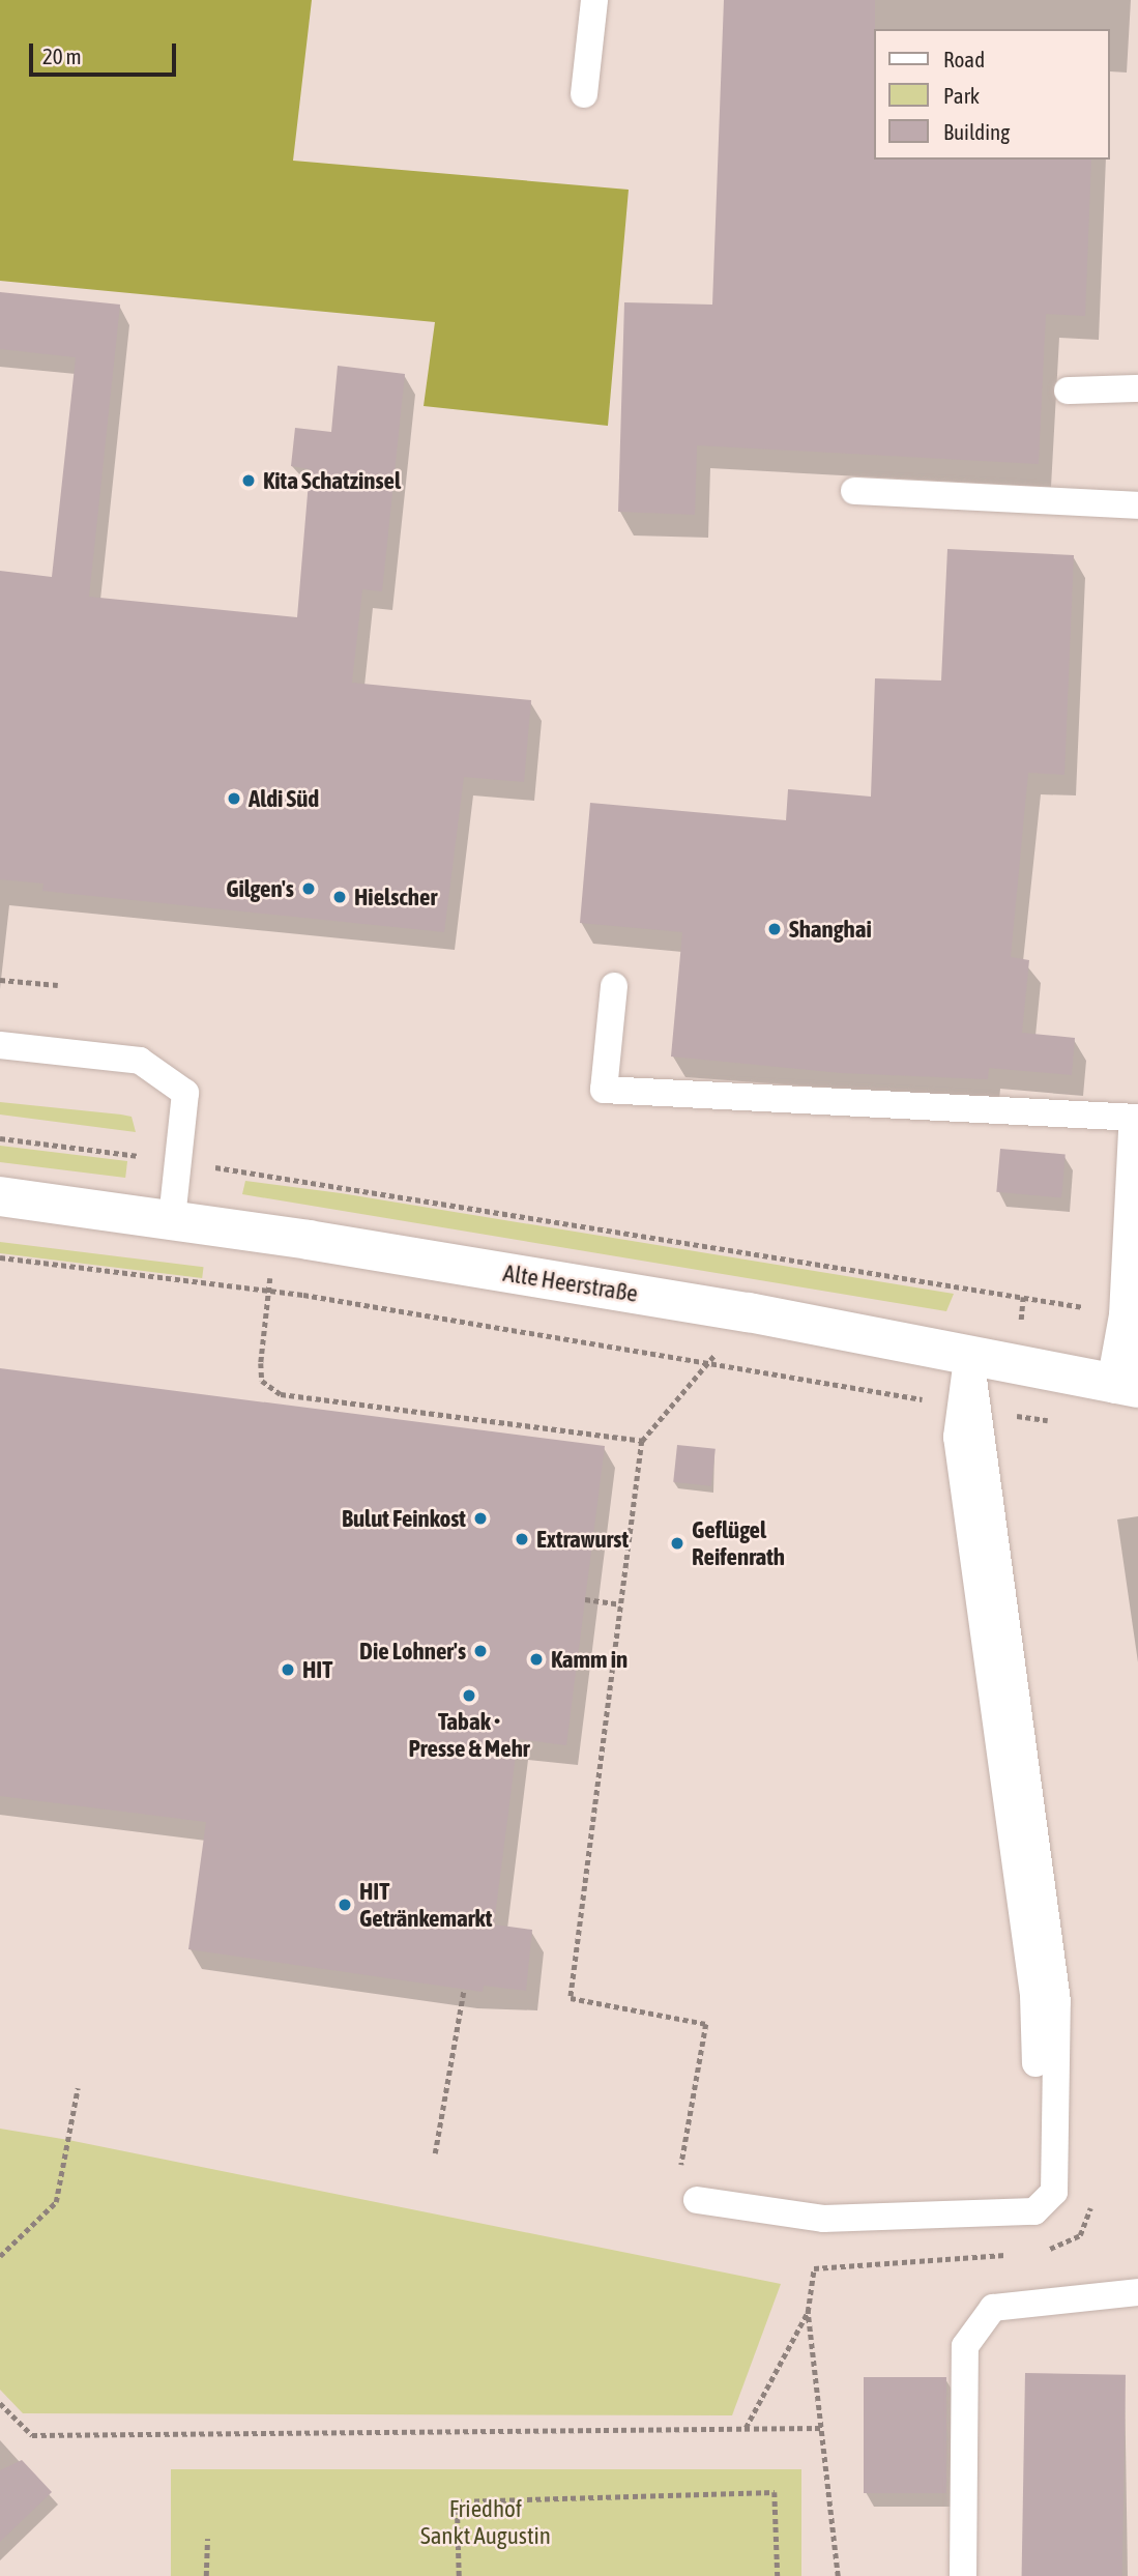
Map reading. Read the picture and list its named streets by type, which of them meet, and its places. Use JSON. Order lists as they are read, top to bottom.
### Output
{
  "streets": {
    "street": ["Alte Heerstraße"]
  },
  "parks": ["Friedhof Sankt Augustin"],
  "places": [
    "Kita Schatzinsel",
    "Aldi Süd",
    "Gilgen's",
    "Hielscher",
    "Shanghai",
    "Bulut Feinkost",
    "Extrawurst",
    "Geflügel Reifenrath",
    "Die Lohner's",
    "Kamm in",
    "HIT",
    "Tabak • Presse & Mehr",
    "HIT Getränkemarkt"
  ],
  "legend": ["Road", "Park", "Building"],
  "scale_bar": "20 m"
}
